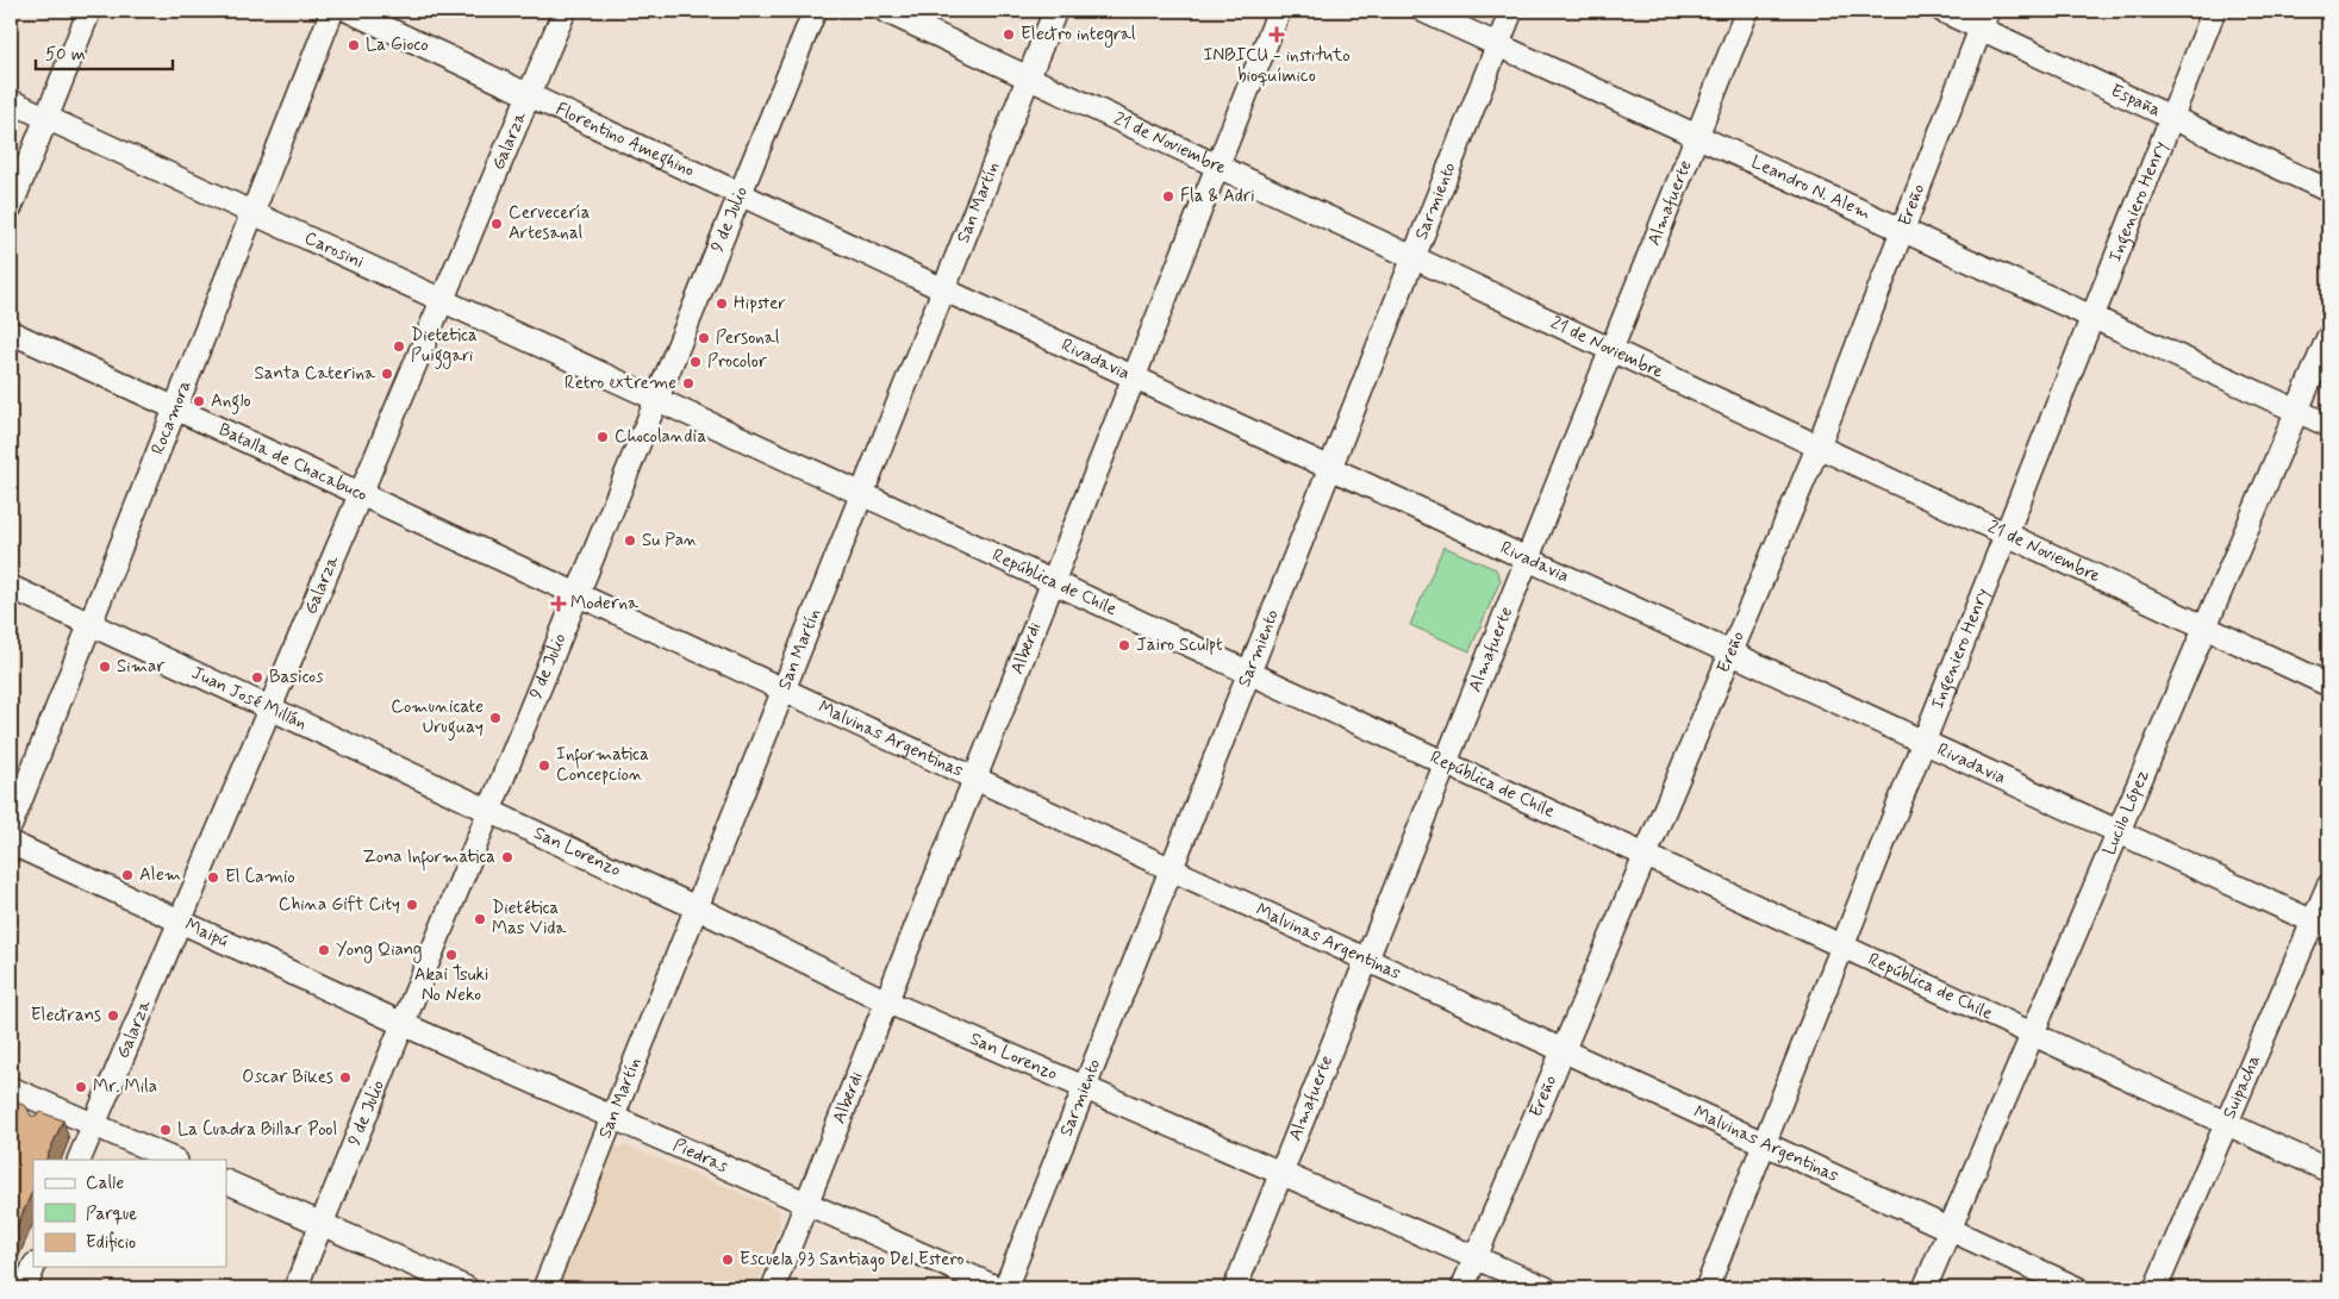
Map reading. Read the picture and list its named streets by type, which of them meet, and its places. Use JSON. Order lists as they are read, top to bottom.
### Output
{
  "streets": {
    "street": [
      "España",
      "Florentino Ameghino",
      "Galarza",
      "21 de Noviembre",
      "Leandro N. Alem",
      "San Martín",
      "Sarmiento",
      "Ingeniero Henry",
      "Almafuerte",
      "Ereño",
      "9 de Julio",
      "Carosini",
      "Rivadavia",
      "Rocamora",
      "Batalla de Chacabuco",
      "República de Chile",
      "Alberdi",
      "Juan José Millán",
      "Malvinas Argentinas",
      "Lucilo López",
      "San Lorenzo",
      "Maipú",
      "Suipacha",
      "Piedras"
    ]
  },
  "crossings": [
    ["España", "Ingeniero Henry"],
    ["España", "Ereño"],
    ["Florentino Ameghino", "Galarza"],
    ["Florentino Ameghino", "9 de Julio"],
    ["Florentino Ameghino", "Rivadavia"],
    ["Galarza", "Carosini"],
    ["Galarza", "Batalla de Chacabuco"],
    ["Galarza", "Juan José Millán"],
    ["Galarza", "Maipú"],
    ["21 de Noviembre", "San Martín"],
    ["21 de Noviembre", "Sarmiento"],
    ["21 de Noviembre", "Ingeniero Henry"],
    ["21 de Noviembre", "Almafuerte"],
    ["21 de Noviembre", "Ereño"],
    ["21 de Noviembre", "Alberdi"],
    ["21 de Noviembre", "Lucilo López"],
    ["Leandro N. Alem", "Sarmiento"],
    ["Leandro N. Alem", "Ingeniero Henry"],
    ["Leandro N. Alem", "Almafuerte"],
    ["Leandro N. Alem", "Ereño"],
    ["Leandro N. Alem", "Lucilo López"],
    ["San Martín", "Rivadavia"],
    ["San Martín", "República de Chile"],
    ["San Martín", "Malvinas Argentinas"],
    ["San Martín", "San Lorenzo"],
    ["San Martín", "Piedras"],
    ["Sarmiento", "Rivadavia"],
    ["Sarmiento", "República de Chile"],
    ["Sarmiento", "Malvinas Argentinas"],
    ["Sarmiento", "San Lorenzo"],
    ["Ingeniero Henry", "Rivadavia"],
    ["Ingeniero Henry", "República de Chile"],
    ["Ingeniero Henry", "Malvinas Argentinas"],
    ["Almafuerte", "Rivadavia"],
    ["Almafuerte", "República de Chile"],
    ["Almafuerte", "Malvinas Argentinas"],
    ["Almafuerte", "San Lorenzo"],
    ["Ereño", "Rivadavia"],
    ["Ereño", "República de Chile"],
    ["Ereño", "Malvinas Argentinas"],
    ["Ereño", "San Lorenzo"],
    ["9 de Julio", "Carosini"],
    ["9 de Julio", "Rivadavia"],
    ["9 de Julio", "Batalla de Chacabuco"],
    ["9 de Julio", "República de Chile"],
    ["9 de Julio", "Juan José Millán"],
    ["9 de Julio", "Malvinas Argentinas"],
    ["9 de Julio", "San Lorenzo"],
    ["9 de Julio", "Maipú"],
    ["9 de Julio", "Piedras"],
    ["Carosini", "Rocamora"],
    ["Carosini", "República de Chile"],
    ["Rivadavia", "Alberdi"],
    ["Rivadavia", "Lucilo López"],
    ["Rivadavia", "Suipacha"],
    ["Rocamora", "Batalla de Chacabuco"],
    ["Rocamora", "Juan José Millán"],
    ["Batalla de Chacabuco", "Malvinas Argentinas"],
    ["República de Chile", "Alberdi"],
    ["República de Chile", "Lucilo López"],
    ["República de Chile", "Suipacha"],
    ["Alberdi", "Malvinas Argentinas"],
    ["Alberdi", "San Lorenzo"],
    ["Alberdi", "Piedras"],
    ["Juan José Millán", "San Lorenzo"],
    ["Malvinas Argentinas", "Lucilo López"],
    ["Maipú", "Piedras"]
  ],
  "places": {
    "other": [
      "Electro integral",
      "La Gioco",
      "Fla & Adri",
      "Cervecería Artesanal",
      "Hipster",
      "Personal",
      "Dietetica Puiggari",
      "Procolor",
      "Santa Caterina",
      "Retro extreme",
      "Anglo",
      "Chocolandia",
      "Su Pan",
      "Jairo Sculpt",
      "Simar",
      "Basicos",
      "Comunicate Uruguay",
      "Informatica Concepcion",
      "Zona Informatica",
      "Alem",
      "El Camio",
      "China Gift City",
      "Dietética Mas Vida",
      "Yong Qiang",
      "Akai Tsuki No Neko",
      "Electrans",
      "Oscar Bikes",
      "Mr. Mila",
      "La Cuadra Billar Pool",
      "Escuela 93 Santiago Del Estero"
    ],
    "health": ["INBICU - instituto bioquímico", "Moderna"]
  },
  "legend": ["Calle", "Parque", "Edificio"],
  "scale_bar": "50 m"
}
